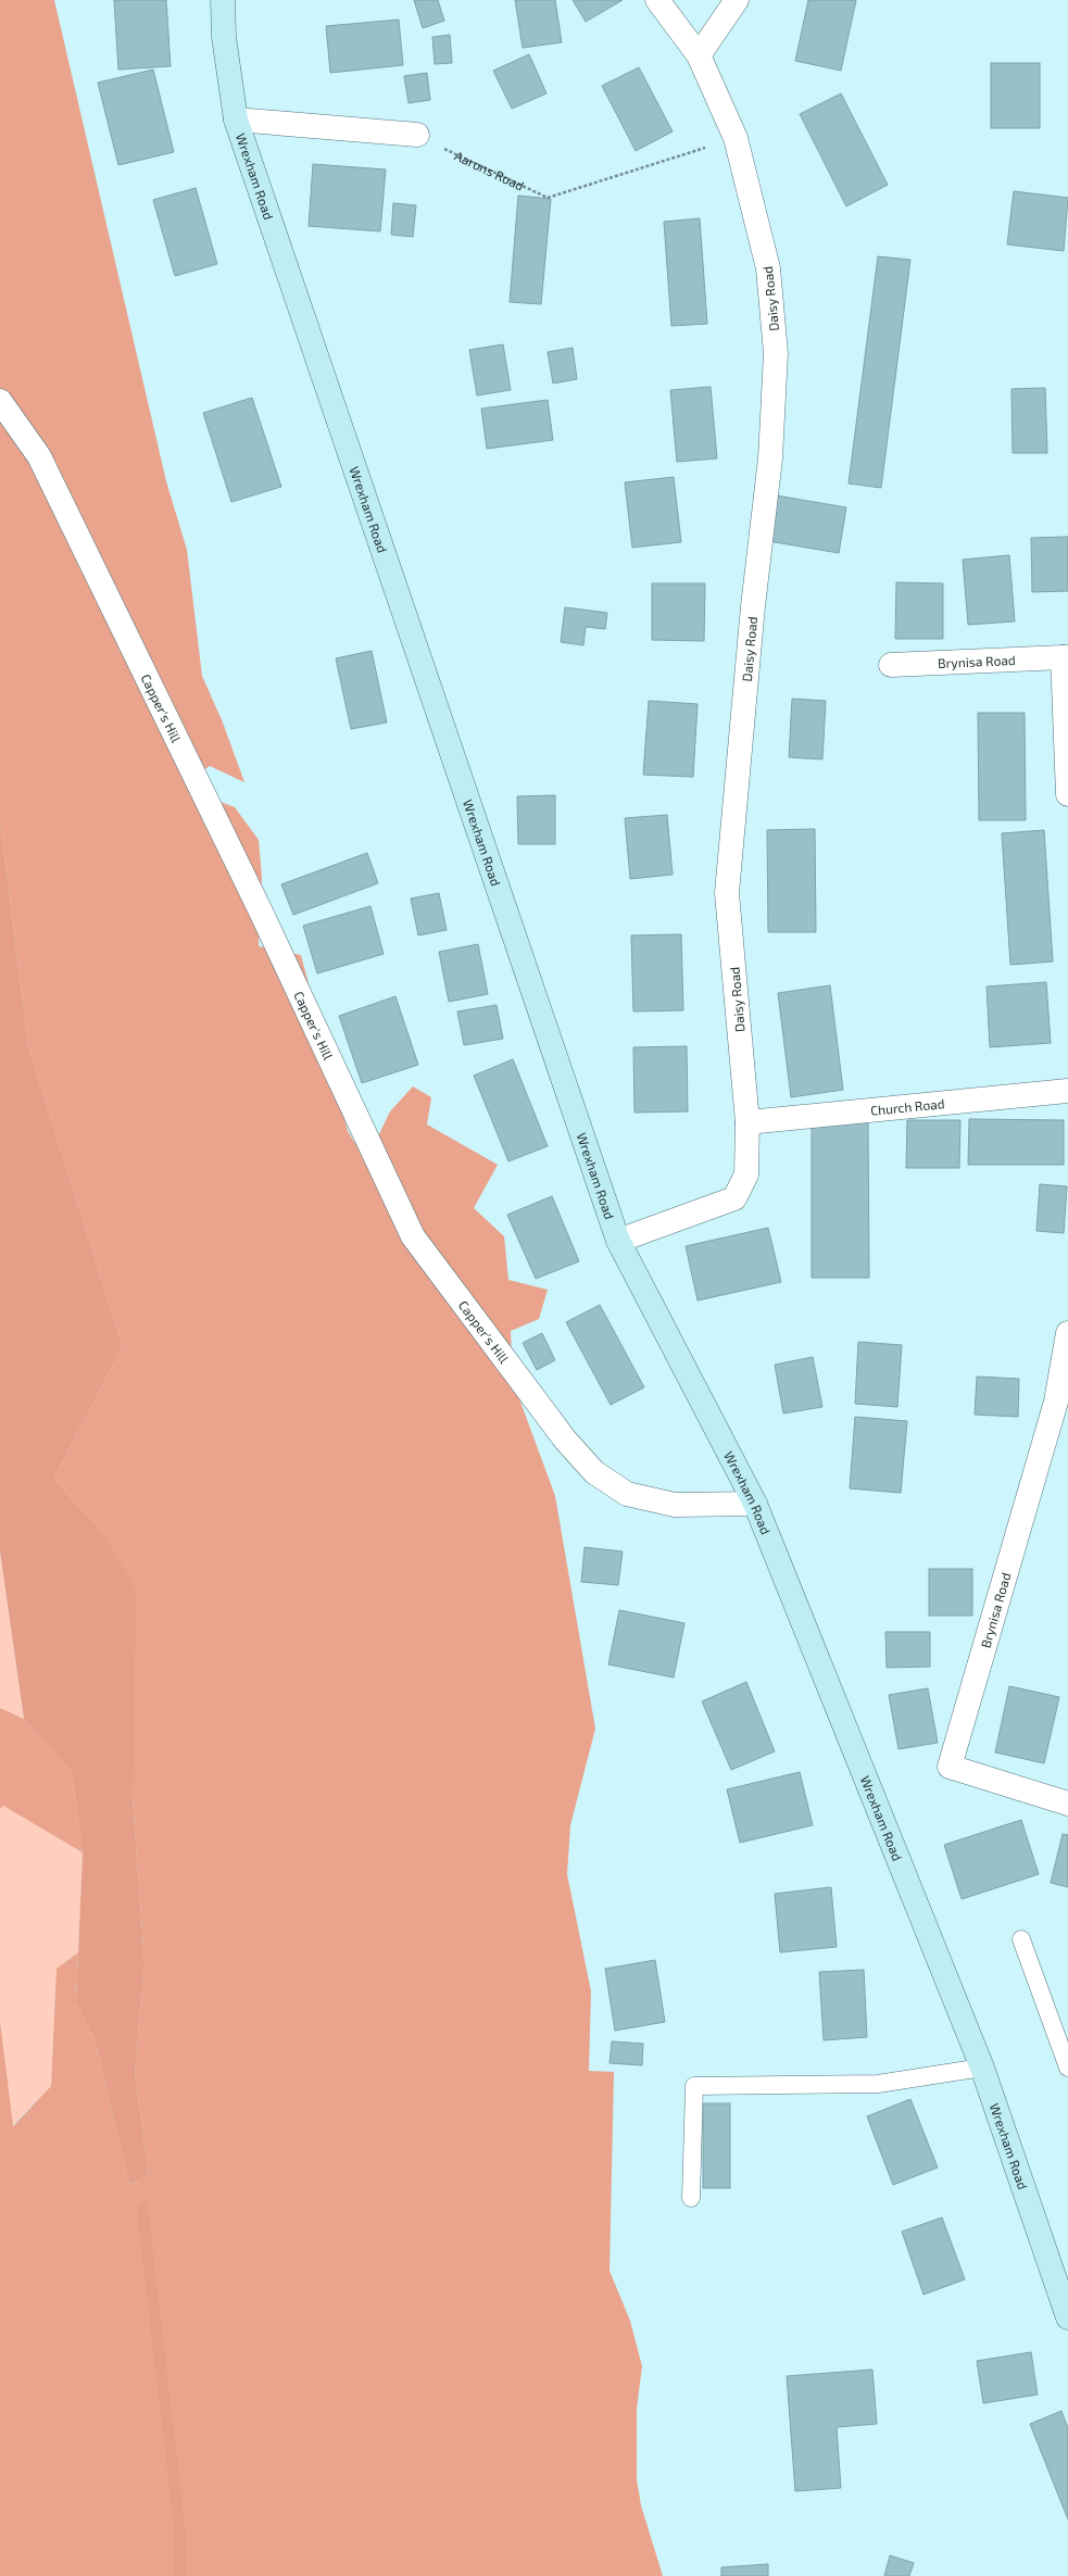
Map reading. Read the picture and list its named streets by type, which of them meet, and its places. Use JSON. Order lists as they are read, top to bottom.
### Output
{
  "streets": {
    "main road": ["Wrexham Road"],
    "street": [
      "Daisy Road",
      "Brynisa Road",
      "Capper's Hill",
      "Church Road"
    ],
    "path": ["Aarons Road"]
  },
  "crossings": [
    ["Aarons Road", "Daisy Road"],
    ["Wrexham Road", "Daisy Road"],
    ["Wrexham Road", "Capper's Hill"],
    ["Daisy Road", "Church Road"]
  ]
}
